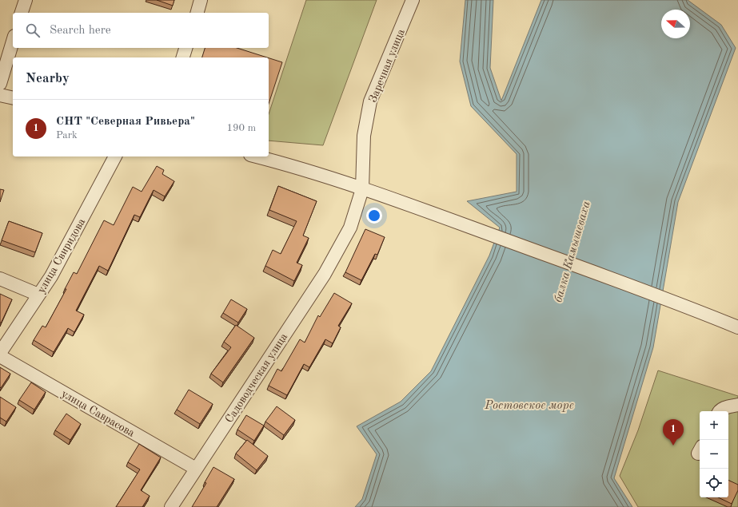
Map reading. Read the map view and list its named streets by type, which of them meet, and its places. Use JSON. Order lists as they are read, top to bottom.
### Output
{
  "streets": {
    "street": [
      "Заречная улица",
      "улица Свиридова",
      "Садоводческая улица",
      "улица Саврасова"
    ]
  },
  "crossings": [
    ["Заречная улица", "Садоводческая улица"],
    ["Садоводческая улица", "улица Саврасова"]
  ],
  "water": ["балка Камышеваха", "Ростовское море"],
  "north": "left",
  "page": {
    "search": "Search here",
    "heading": "Nearby",
    "list": [
      {
        "mark": "1",
        "name": "СНТ \"Северная Ривьера\"",
        "note": "Park",
        "value": "190 m"
      }
    ],
    "map_buttons": ["+", "−"],
    "pins": "1"
  }
}
